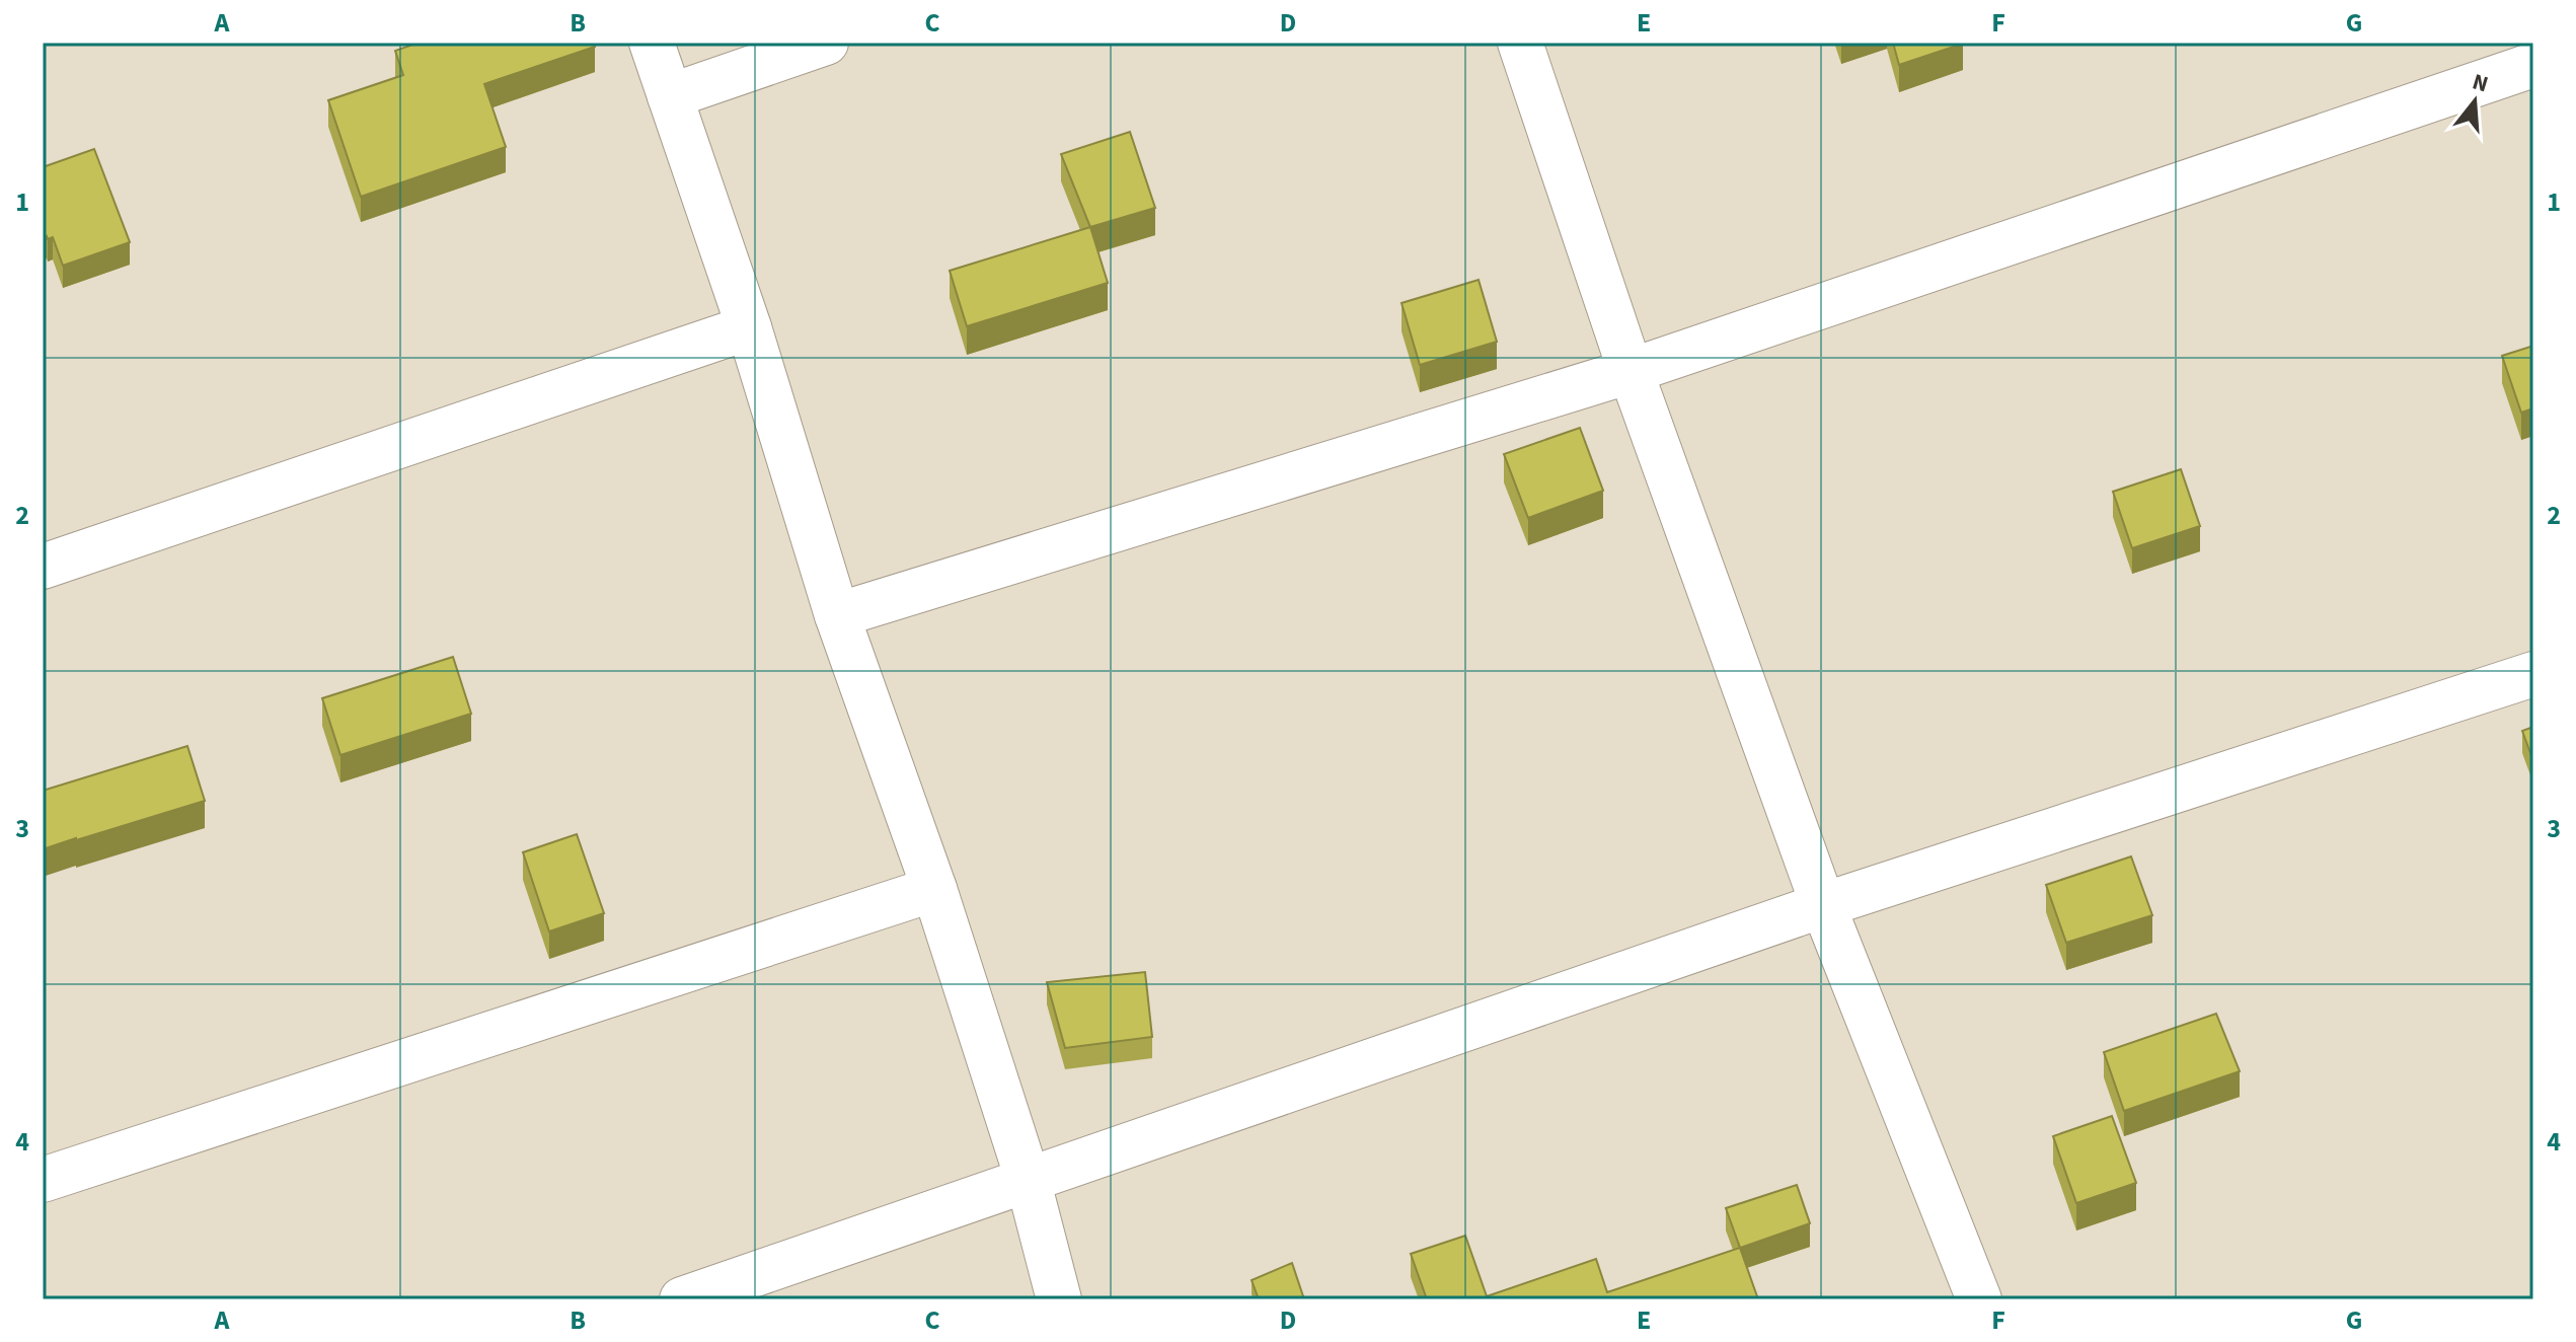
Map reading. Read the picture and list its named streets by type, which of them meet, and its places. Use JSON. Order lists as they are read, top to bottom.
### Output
{
  "north": "top",
  "grid": {
    "columns": [
      "A",
      "B",
      "C",
      "D",
      "E",
      "F",
      "G"
    ],
    "rows": [
      "1",
      "2",
      "3",
      "4"
    ]
  }
}
